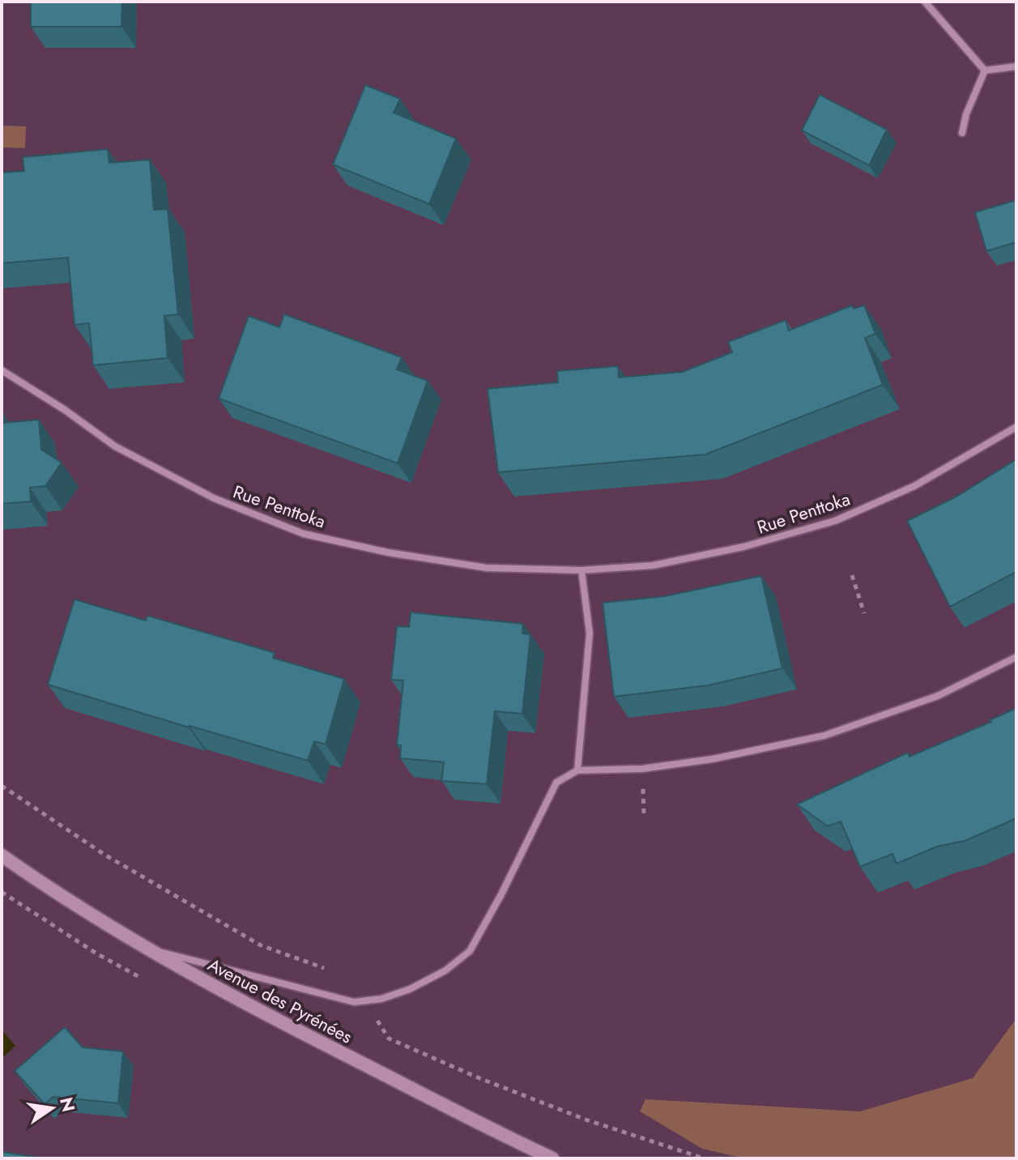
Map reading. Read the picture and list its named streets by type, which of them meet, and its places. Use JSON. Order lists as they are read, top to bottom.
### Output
{
  "streets": {
    "main road": ["Avenue des Pyrénées"],
    "street": ["Rue Penttoka"]
  },
  "north": "right"
}
